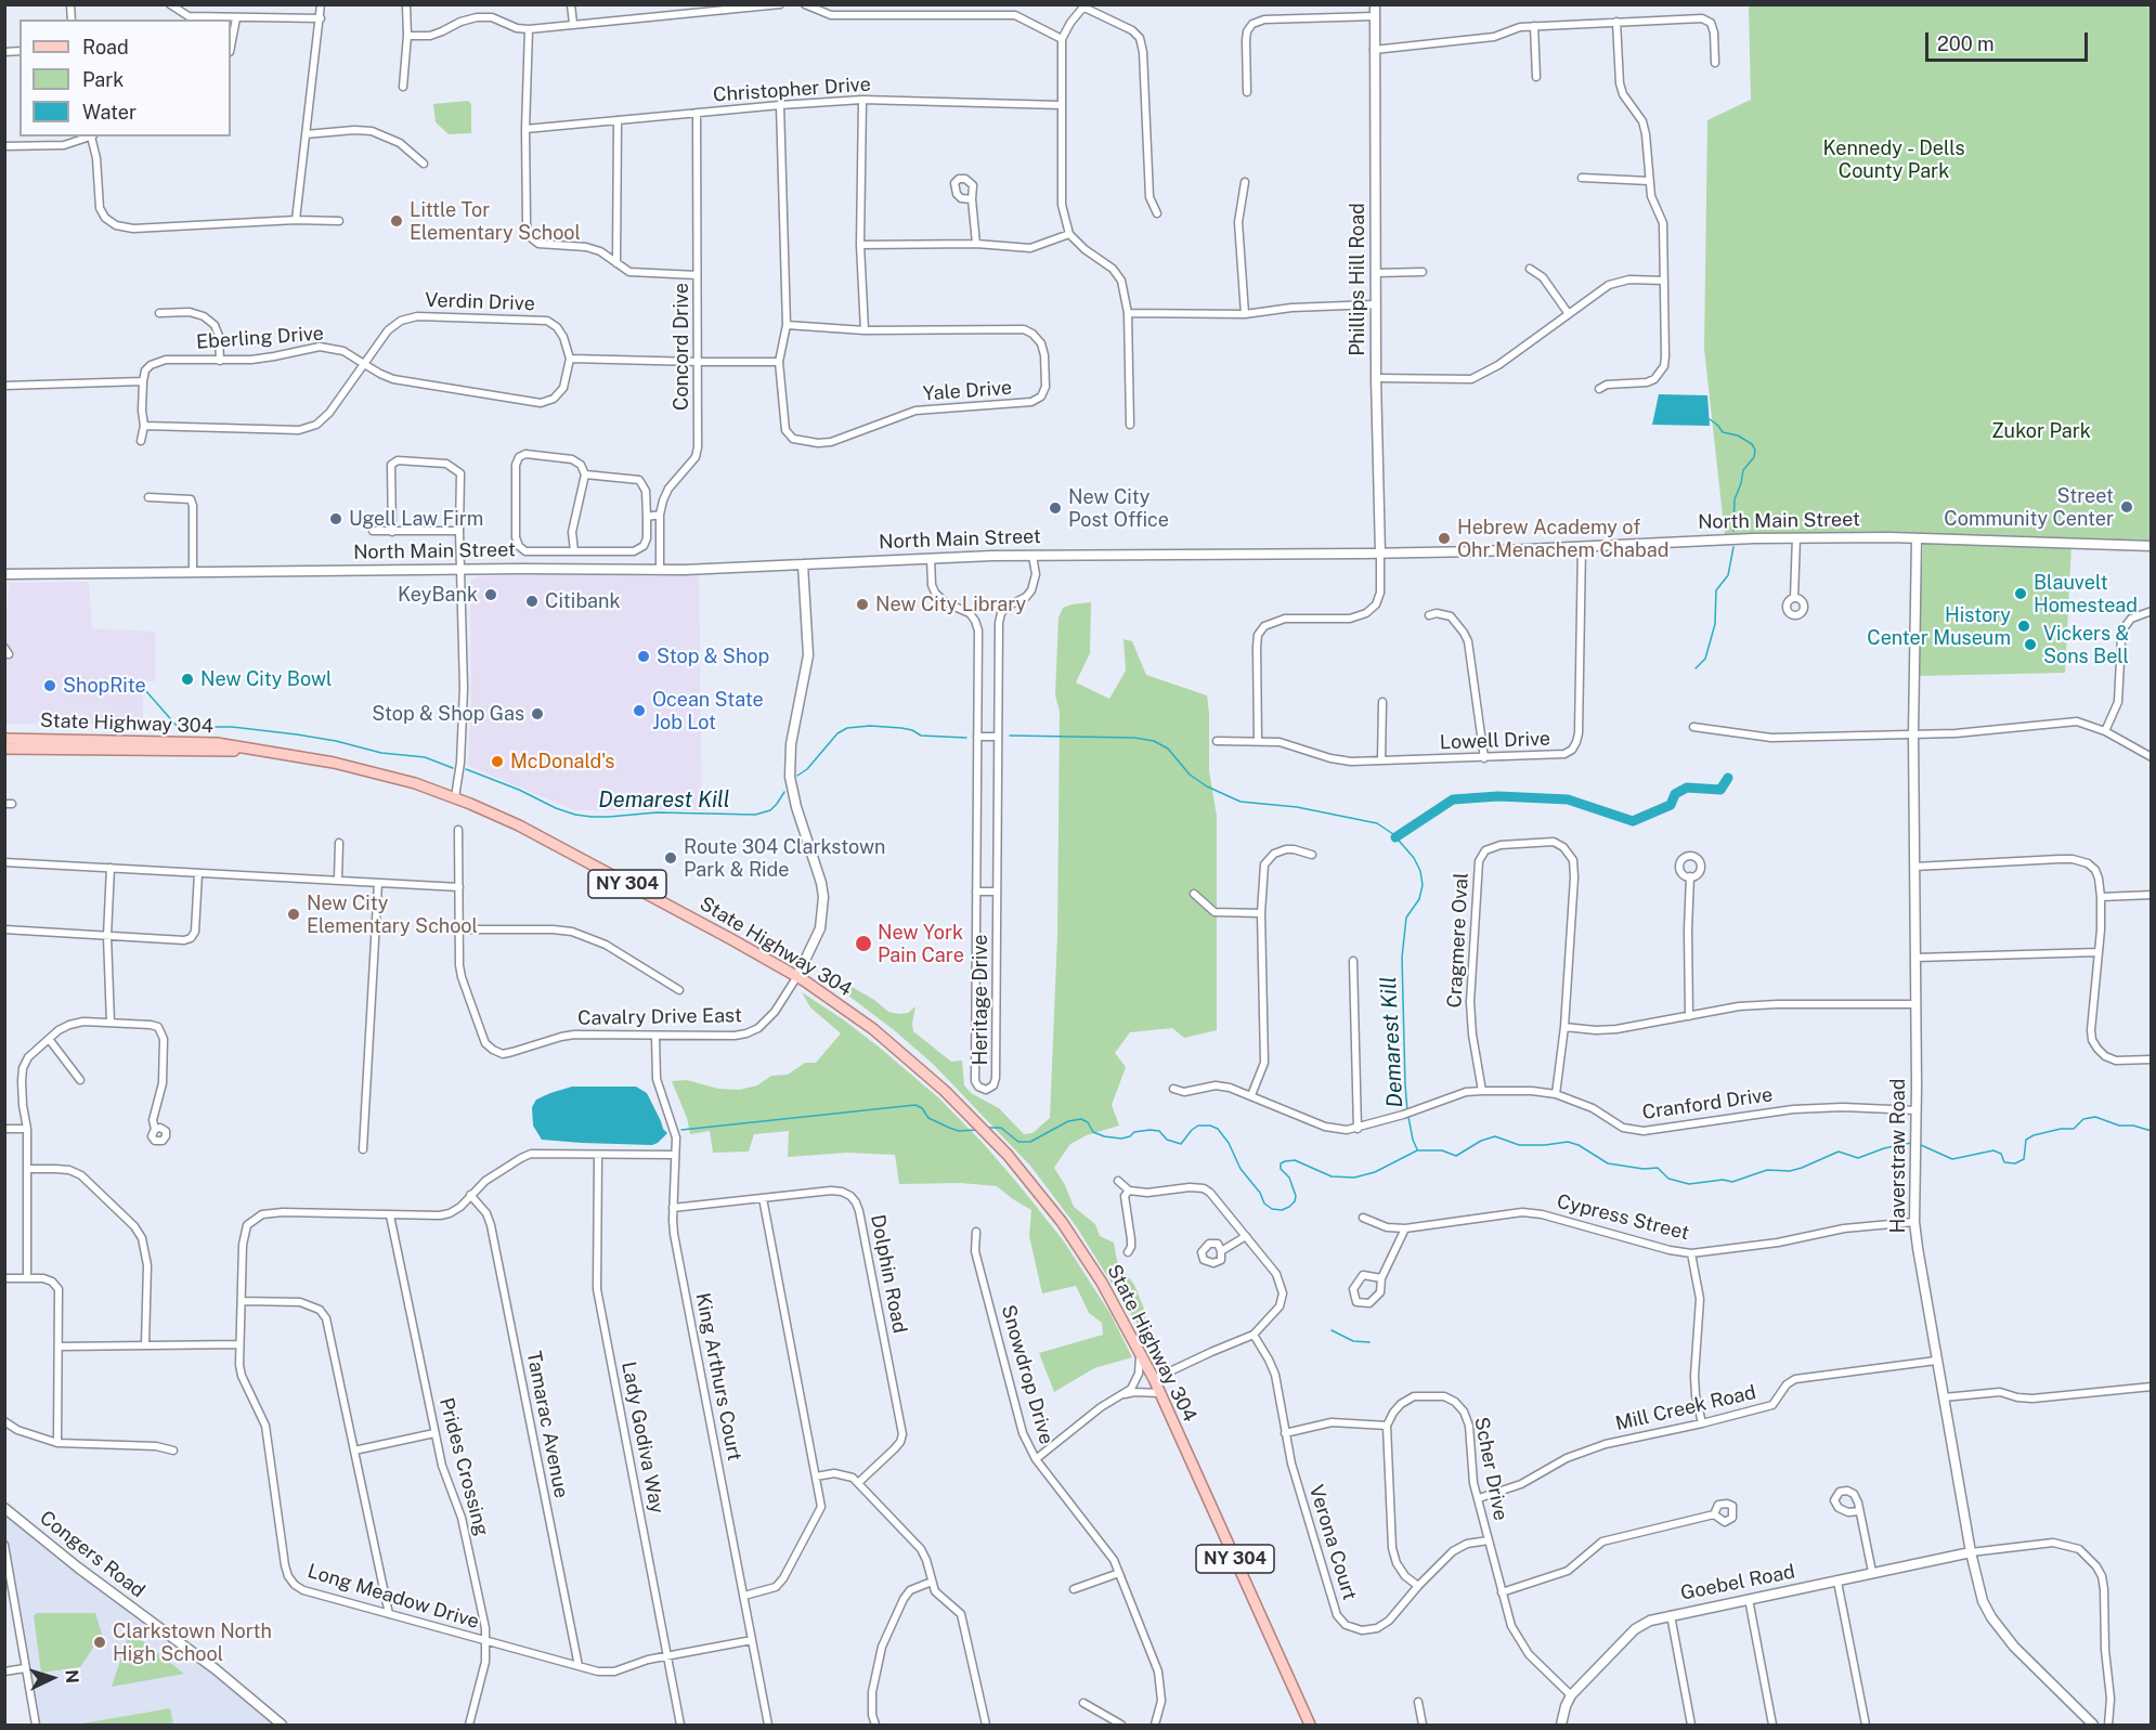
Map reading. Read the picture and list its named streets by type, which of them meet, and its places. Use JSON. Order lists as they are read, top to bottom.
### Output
{
  "streets": {
    "main road": ["State Highway 304", "NY 304"],
    "street": [
      "Christopher Drive",
      "Phillips Hill Road",
      "Verdin Drive",
      "Eberling Drive",
      "Concord Drive",
      "Yale Drive",
      "North Main Street",
      "Lowell Drive",
      "Cragmere Oval",
      "Heritage Drive",
      "Cavalry Drive East",
      "Cranford Drive",
      "Haverstraw Road",
      "Cypress Street",
      "Dolphin Road",
      "Snowdrop Drive",
      "King Arthurs Court",
      "Mill Creek Road",
      "Tamarac Avenue",
      "Lady Godiva Way",
      "Prides Crossing",
      "Scher Drive",
      "Verona Court",
      "Congers Road",
      "Goebel Road",
      "Long Meadow Drive"
    ]
  },
  "crossings": [
    ["Christopher Drive", "Concord Drive"],
    ["Phillips Hill Road", "North Main Street"],
    ["Verdin Drive", "Eberling Drive"],
    ["Concord Drive", "North Main Street"],
    ["North Main Street", "Lowell Drive"],
    ["North Main Street", "Heritage Drive"],
    ["North Main Street", "Haverstraw Road"],
    ["State Highway 304", "Cavalry Drive East"],
    ["Cragmere Oval", "Cranford Drive"],
    ["Cavalry Drive East", "King Arthurs Court"],
    ["Cranford Drive", "Haverstraw Road"],
    ["Haverstraw Road", "Cypress Street"],
    ["Haverstraw Road", "Mill Creek Road"],
    ["Haverstraw Road", "Goebel Road"],
    ["Dolphin Road", "King Arthurs Court"],
    ["King Arthurs Court", "Long Meadow Drive"],
    ["Mill Creek Road", "Scher Drive"],
    ["Tamarac Avenue", "Long Meadow Drive"],
    ["Lady Godiva Way", "Long Meadow Drive"],
    ["Prides Crossing", "Long Meadow Drive"],
    ["Scher Drive", "Verona Court"],
    ["Scher Drive", "Goebel Road"]
  ],
  "water": ["Demarest Kill"],
  "parks": ["Kennedy - Dells County Park", "Zukor Park"],
  "places": [
    "Little Tor Elementary School",
    "Street Community Center",
    "New City Post Office",
    "Ugell Law Firm",
    "Hebrew Academy of Ohr Menachem Chabad",
    "Blauvelt Homestead",
    "KeyBank",
    "Citibank",
    "New City Library",
    "History Center Museum",
    "Vickers & Sons Bell",
    "Stop & Shop",
    "New City Bowl",
    "ShopRite",
    "Ocean State Job Lot",
    "Stop & Shop Gas",
    "McDonald's",
    "Route 304 Clarkstown Park & Ride",
    "New City Elementary School",
    "New York Pain Care",
    "Clarkstown North High School"
  ],
  "legend": ["Road", "Park", "Water"],
  "scale_bar": "200 m",
  "north": "right"
}
